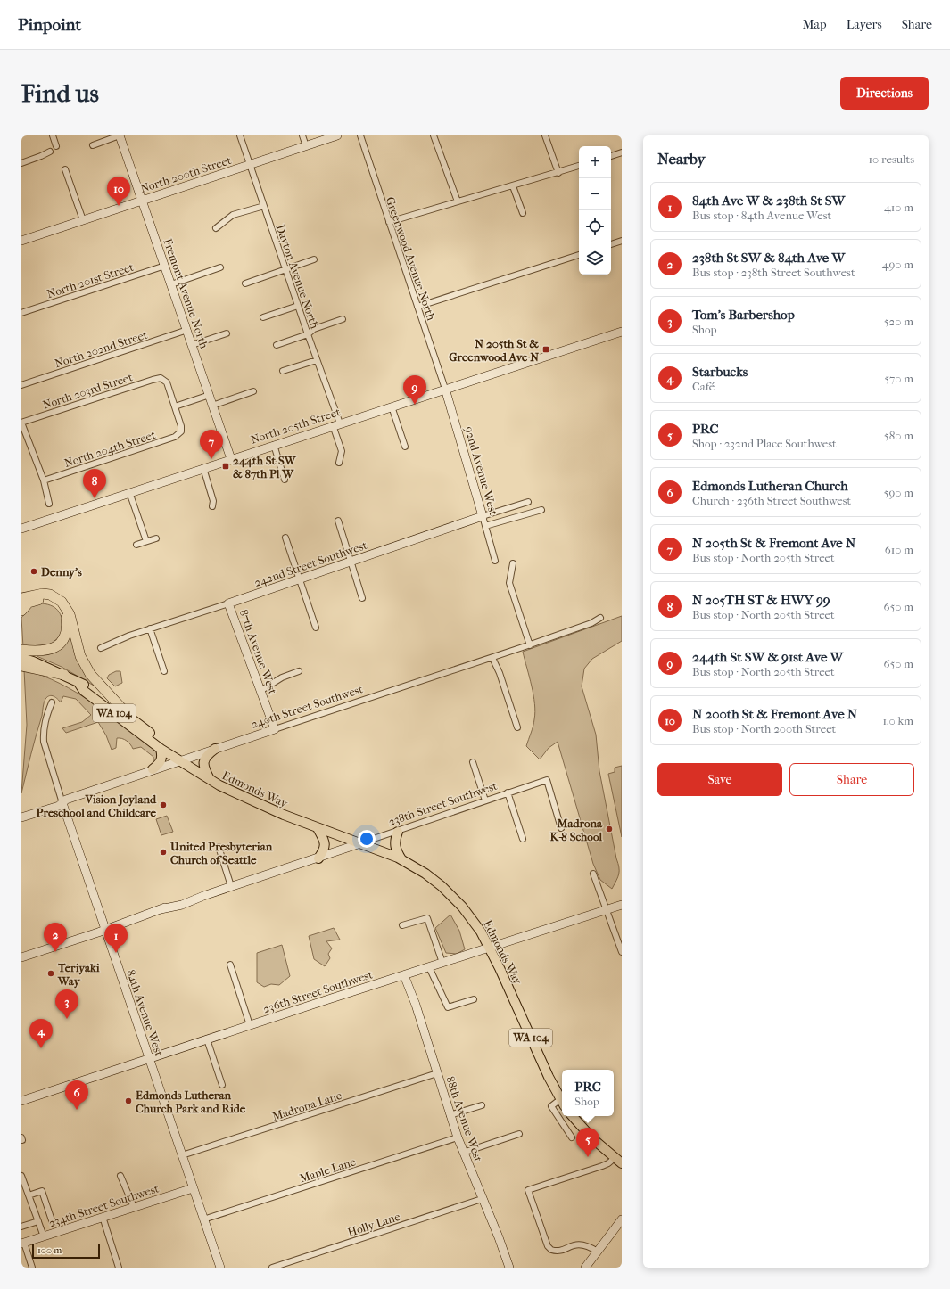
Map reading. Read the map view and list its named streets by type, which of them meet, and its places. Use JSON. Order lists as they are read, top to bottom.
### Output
{
  "streets": {
    "main road": ["WA 104", "Edmonds Way"],
    "street": [
      "North 200th Street",
      "Greenwood Avenue North",
      "Dayton Avenue North",
      "North 201st Street",
      "Fremont Avenue North",
      "North 202nd Street",
      "North 203rd Street",
      "North 205th Street",
      "North 204th Street",
      "92nd Avenue West",
      "242nd Street Southwest",
      "87th Avenue West",
      "240th Street Southwest",
      "238th Street Southwest",
      "236th Street Southwest",
      "84th Avenue West",
      "Madrona Lane",
      "88th Avenue West",
      "Maple Lane",
      "234th Street Southwest",
      "Holly Lane"
    ]
  },
  "crossings": [
    ["North 200th Street", "Dayton Avenue North"],
    ["North 200th Street", "Fremont Avenue North"],
    ["Greenwood Avenue North", "North 205th Street"],
    ["Greenwood Avenue North", "92nd Avenue West"],
    ["Dayton Avenue North", "North 205th Street"],
    ["North 201st Street", "Fremont Avenue North"],
    ["Fremont Avenue North", "North 202nd Street"],
    ["Fremont Avenue North", "North 205th Street"],
    ["North 203rd Street", "North 204th Street"],
    ["North 205th Street", "92nd Avenue West"],
    ["92nd Avenue West", "242nd Street Southwest"],
    ["242nd Street Southwest", "87th Avenue West"],
    ["87th Avenue West", "240th Street Southwest"],
    ["240th Street Southwest", "Edmonds Way"],
    ["240th Street Southwest", "84th Avenue West"],
    ["Edmonds Way", "238th Street Southwest"],
    ["Edmonds Way", "236th Street Southwest"],
    ["238th Street Southwest", "84th Avenue West"],
    ["236th Street Southwest", "84th Avenue West"],
    ["236th Street Southwest", "88th Avenue West"],
    ["84th Avenue West", "Madrona Lane"],
    ["84th Avenue West", "Maple Lane"],
    ["84th Avenue West", "234th Street Southwest"],
    ["Madrona Lane", "88th Avenue West"],
    ["88th Avenue West", "Maple Lane"],
    ["88th Avenue West", "Holly Lane"]
  ],
  "places": {
    "transit": ["N 205th St & Greenwood Ave N", "244th St SW & 87th Pl W"],
    "other": [
      "Denny's",
      "Vision Joyland Preschool and Childcare",
      "Madrona K-8 School",
      "United Presbyterian Church of Seattle",
      "Teriyaki Way",
      "Edmonds Lutheran Church Park and Ride"
    ]
  },
  "scale_bar": "100 m",
  "page": {
    "header": "Pinpoint",
    "nav": ["Map", "Layers", "Share"],
    "buttons": [
      "Directions",
      ["Save", "Share"]
    ],
    "title": "Find us",
    "heading": ["Nearby", "10 results"],
    "map_buttons": ["+", "−"],
    "pins": [
      "10",
      "9",
      "7",
      "8",
      "2",
      "1",
      "3",
      "4",
      "6",
      "5"
    ],
    "list": [
      {
        "mark": "1",
        "name": "84th Ave W & 238th St SW",
        "note": "Bus stop · 84th Avenue West",
        "value": "410 m"
      },
      {
        "mark": "2",
        "name": "238th St SW & 84th Ave W",
        "note": "Bus stop · 238th Street Southwest",
        "value": "490 m"
      },
      {
        "mark": "3",
        "name": "Tom's Barbershop",
        "note": "Shop",
        "value": "520 m"
      },
      {
        "mark": "4",
        "name": "Starbucks",
        "note": "Café",
        "value": "570 m"
      },
      {
        "mark": "5",
        "name": "PRC",
        "note": "Shop · 232nd Place Southwest",
        "value": "580 m"
      },
      {
        "mark": "6",
        "name": "Edmonds Lutheran Church",
        "note": "Church · 236th Street Southwest",
        "value": "590 m"
      },
      {
        "mark": "7",
        "name": "N 205th St & Fremont Ave N",
        "note": "Bus stop · North 205th Street",
        "value": "610 m"
      },
      {
        "mark": "8",
        "name": "N 205TH ST & HWY 99",
        "note": "Bus stop · North 205th Street",
        "value": "650 m"
      },
      {
        "mark": "9",
        "name": "244th St SW & 91st Ave W",
        "note": "Bus stop · North 205th Street",
        "value": "650 m"
      },
      {
        "mark": "10",
        "name": "N 200th St & Fremont Ave N",
        "note": "Bus stop · North 200th Street",
        "value": "1.0 km"
      }
    ],
    "popup": ["PRC", "Shop"],
    "scale": "100 m"
  }
}
